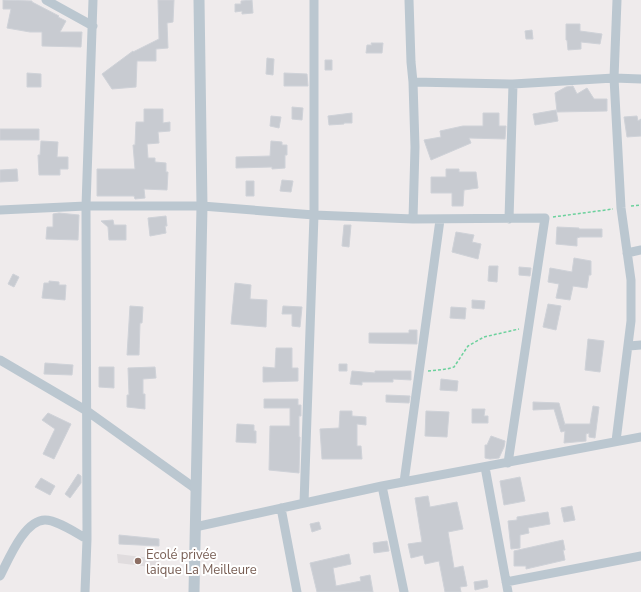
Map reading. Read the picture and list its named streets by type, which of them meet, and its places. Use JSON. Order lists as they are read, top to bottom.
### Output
{
  "places": ["Ecolé privée laique La Meilleure"]
}
